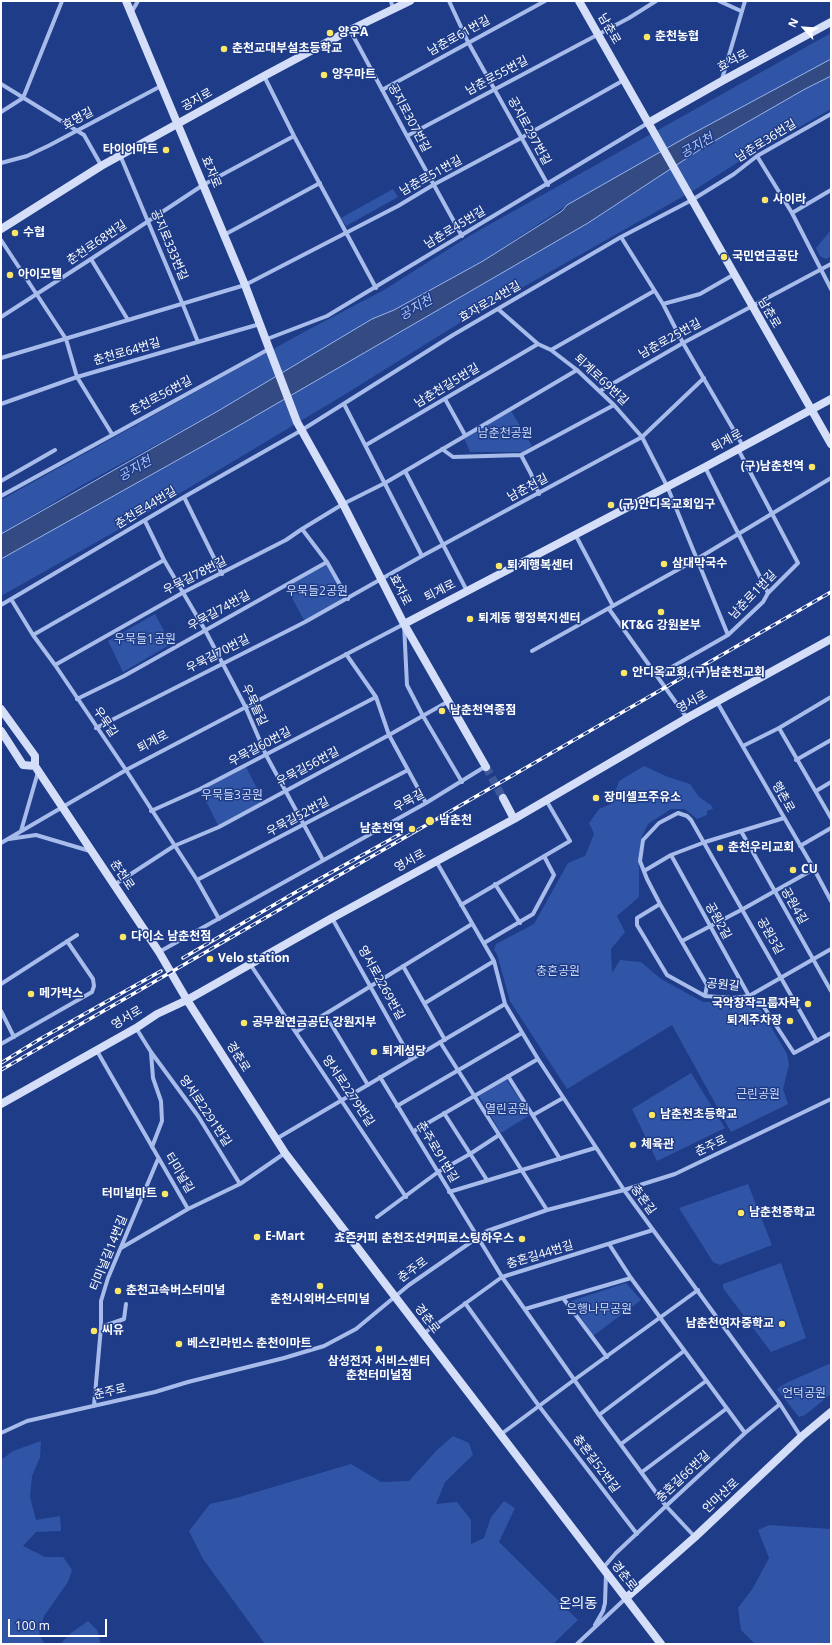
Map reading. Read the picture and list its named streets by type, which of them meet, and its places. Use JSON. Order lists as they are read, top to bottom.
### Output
{
  "streets": {
    "street": [
      "남춘로",
      "남춘로61번길",
      "효석로",
      "남춘로55번길",
      "공지로",
      "공지로307번길",
      "효명길",
      "공지로297번길",
      "남춘로36번길",
      "효자로",
      "남춘로51번길",
      "남춘로45번길",
      "춘천로68번길",
      "공지로333번길",
      "효자로24번길",
      "남춘로25번길",
      "춘천로64번길",
      "퇴계로69번길",
      "남춘천길5번길",
      "춘천로56번길",
      "퇴계로",
      "남춘천길",
      "춘천로44번길",
      "우묵길78번길",
      "남춘로1번길",
      "우묵길74번길",
      "우묵길70번길",
      "영서로",
      "우묵들길",
      "우묵길",
      "우묵길60번길",
      "우묵길56번길",
      "행촌로",
      "우묵길52번길",
      "춘천로",
      "공원4길",
      "공원2길",
      "공원3길",
      "영서로2269번길",
      "공원길",
      "경춘로",
      "영서로2279번길",
      "영서로2291번길",
      "춘주로",
      "춘주로91번길",
      "터미널길",
      "충혼길",
      "터미널길14번길",
      "충혼길44번길",
      "충혼길52번길",
      "충혼길66번길",
      "안마산로"
    ]
  },
  "crossings": [
    ["남춘로", "효석로"],
    ["남춘로", "남춘로55번길"],
    ["남춘로", "남춘로36번길"],
    ["남춘로", "남춘로51번길"],
    ["남춘로", "남춘로45번길"],
    ["남춘로", "효자로24번길"],
    ["남춘로", "남춘로25번길"],
    ["남춘로", "퇴계로"],
    ["남춘로61번길", "공지로307번길"],
    ["남춘로61번길", "공지로297번길"],
    ["효석로", "남춘로45번길"],
    ["남춘로55번길", "공지로307번길"],
    ["남춘로55번길", "공지로297번길"],
    ["공지로", "공지로307번길"],
    ["공지로", "효자로"],
    ["공지로", "공지로333번길"],
    ["공지로307번길", "남춘로51번길"],
    ["공지로307번길", "남춘로45번길"],
    ["효명길", "효자로"],
    ["공지로297번길", "남춘로51번길"],
    ["공지로297번길", "남춘로45번길"],
    ["남춘로36번길", "효자로24번길"],
    ["효자로", "남춘로51번길"],
    ["효자로", "남춘로45번길"],
    ["효자로", "춘천로68번길"],
    ["효자로", "효자로24번길"],
    ["효자로", "춘천로64번길"],
    ["효자로", "춘천로56번길"],
    ["효자로", "퇴계로"],
    ["효자로", "남춘천길"],
    ["효자로", "춘천로44번길"],
    ["효자로", "우묵길78번길"],
    ["효자로", "우묵길70번길"],
    ["효자로", "우묵길"],
    ["효자로", "우묵길56번길"],
    ["남춘로51번길", "공지로333번길"],
    ["춘천로68번길", "공지로333번길"],
    ["공지로333번길", "춘천로64번길"],
    ["효자로24번길", "퇴계로69번길"],
    ["효자로24번길", "춘천로44번길"],
    ["남춘로25번길", "퇴계로69번길"],
    ["퇴계로69번길", "남춘천길5번길"],
    ["퇴계로69번길", "퇴계로"],
    ["퇴계로69번길", "남춘천길"],
    ["퇴계로69번길", "우묵길78번길"],
    ["퇴계로69번길", "남춘로1번길"],
    ["퇴계로", "우묵들길"],
    ["퇴계로", "우묵길"],
    ["퇴계로", "춘천로"],
    ["남춘천길", "우묵길70번길"],
    ["춘천로44번길", "우묵들길"],
    ["춘천로44번길", "우묵길"],
    ["우묵길78번길", "우묵들길"],
    ["우묵길78번길", "우묵길"],
    ["우묵길74번길", "우묵들길"],
    ["우묵길74번길", "우묵길"],
    ["우묵길70번길", "우묵들길"],
    ["우묵길70번길", "우묵길"],
    ["영서로", "행촌로"],
    ["영서로", "춘천로"],
    ["영서로", "영서로2269번길"],
    ["영서로", "경춘로"],
    ["영서로", "영서로2279번길"],
    ["영서로", "영서로2291번길"],
    ["영서로", "터미널길"],
    ["영서로", "충혼길"],
    ["우묵들길", "우묵길"],
    ["우묵들길", "우묵길60번길"],
    ["우묵들길", "우묵길56번길"],
    ["우묵들길", "우묵길52번길"],
    ["우묵길", "우묵길60번길"],
    ["우묵길", "우묵길56번길"],
    ["우묵길", "우묵길52번길"],
    ["우묵길", "춘천로"],
    ["우묵길56번길", "춘천로"],
    ["춘천로", "경춘로"],
    ["공원2길", "공원길"],
    ["공원3길", "공원길"],
    ["경춘로", "춘주로"],
    ["경춘로", "터미널길"],
    ["경춘로", "충혼길44번길"],
    ["경춘로", "충혼길66번길"],
    ["경춘로", "안마산로"],
    ["영서로2291번길", "터미널길"],
    ["춘주로", "춘주로91번길"],
    ["춘주로", "충혼길"],
    ["춘주로", "터미널길14번길"],
    ["춘주로91번길", "충혼길44번길"],
    ["춘주로91번길", "충혼길66번길"],
    ["춘주로91번길", "안마산로"],
    ["터미널길", "터미널길14번길"],
    ["충혼길", "충혼길44번길"],
    ["충혼길", "충혼길66번길"],
    ["충혼길", "안마산로"],
    ["충혼길44번길", "충혼길52번길"],
    ["충혼길52번길", "충혼길66번길"]
  ],
  "districts": ["온의동"],
  "water": ["공지천"],
  "parks": [
    "남춘천공원",
    "우묵들2공원",
    "우묵들1공원",
    "우묵들3공원",
    "충혼공원",
    "근린공원",
    "열린공원",
    "은행나무공원",
    "언덕공원"
  ],
  "places": [
    "양우A",
    "춘천농협",
    "춘천교대부설초등학교",
    "양우마트",
    "타이어마트",
    "사이라",
    "수협",
    "국민연금공단",
    "아이모텔",
    "(구)남춘천역",
    "(구)안디옥교회입구",
    "삼대막국수",
    "퇴계행복센터",
    "KT&G 강원본부",
    "퇴계동 행정복지센터",
    "안디옥교회,(구)남춘천교회",
    "남춘천역종점",
    "장미셀프주유소",
    "남춘천",
    "남춘천역",
    "춘천우리교회",
    "CU",
    "다이소 남춘천점",
    "Velo station",
    "메가박스",
    "국악창작그룹자락",
    "퇴계주차장",
    "공무원연금공단 강원지부",
    "퇴계성당",
    "남춘천초등학교",
    "체육관",
    "터미널마트",
    "남춘천중학교",
    "E-Mart",
    "쵸즌커피 춘천조선커피로스팅하우스",
    "춘천시외버스터미널",
    "춘천고속버스터미널",
    "남춘천여자중학교",
    "씨유",
    "베스킨라빈스 춘천이마트",
    "삼성전자 서비스센터 춘천터미널점"
  ],
  "scale_bar": "100 m",
  "north": "top left"
}
